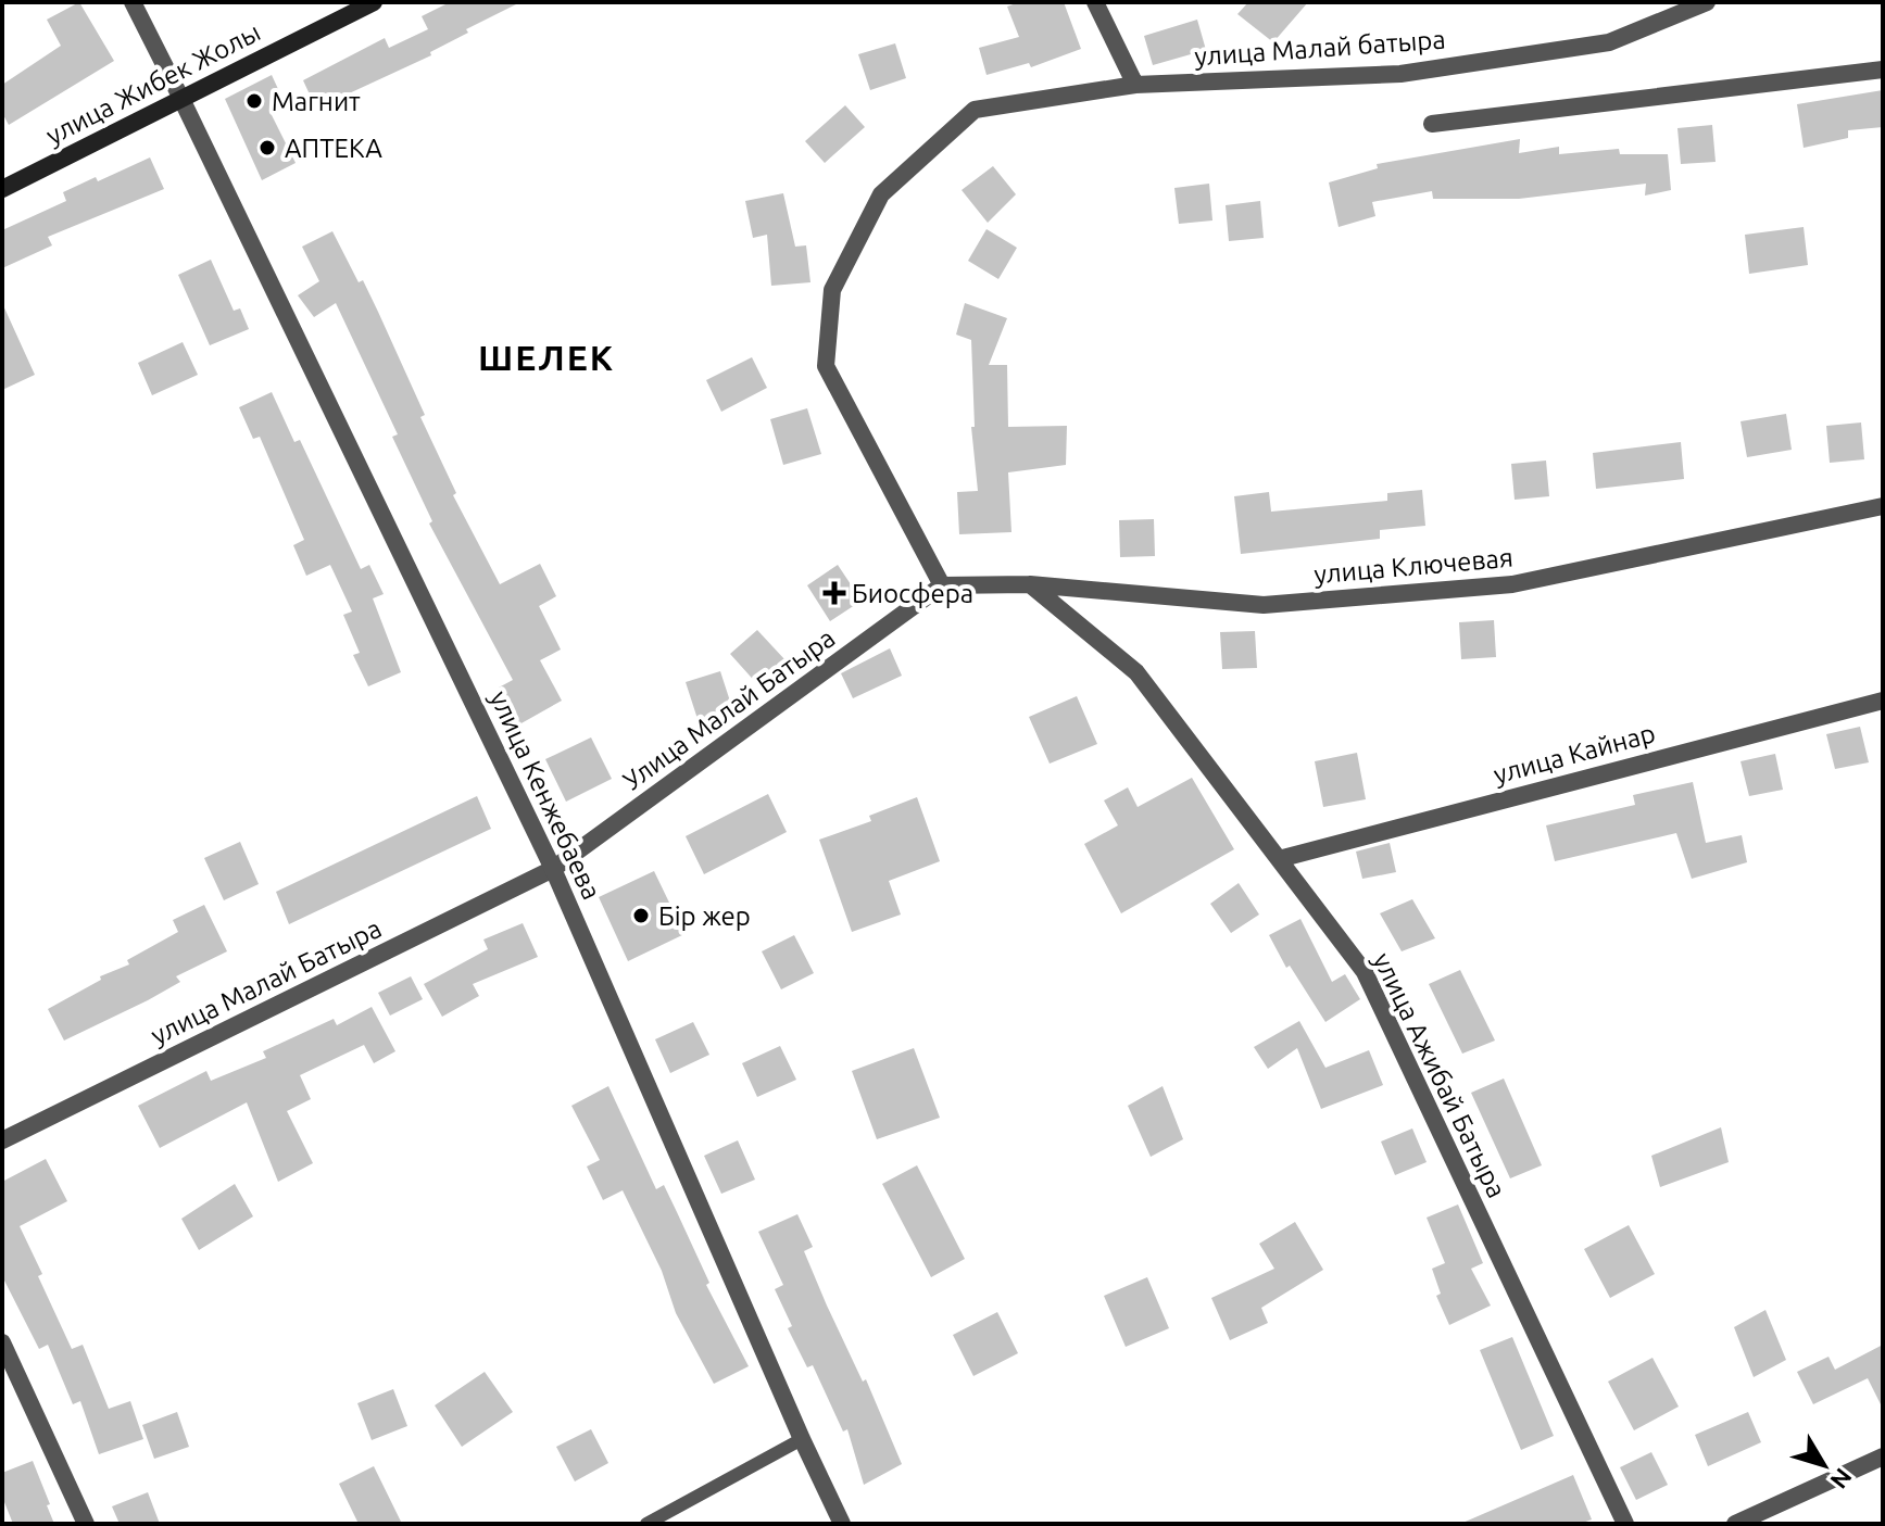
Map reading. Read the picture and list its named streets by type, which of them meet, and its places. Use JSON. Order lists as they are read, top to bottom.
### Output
{
  "streets": {
    "main road": ["улица Жибек Жолы"],
    "street": [
      "улица Малай батыра",
      "улица Ключевая",
      "Улица Малай Батыра",
      "улица Кайнар",
      "улица Кенжебаева",
      "улица Малай Батыра",
      "улица Ажибай Батыра"
    ]
  },
  "crossings": [
    ["улица Жибек Жолы", "улица Кенжебаева"],
    ["улица Ключевая", "Улица Малай Батыра"],
    ["улица Ключевая", "улица Ажибай Батыра"],
    ["Улица Малай Батыра", "улица Кенжебаева"],
    ["Улица Малай Батыра", "улица Малай Батыра"],
    ["улица Кайнар", "улица Ажибай Батыра"],
    ["улица Кенжебаева", "улица Малай Батыра"]
  ],
  "districts": ["ШЕЛЕК"],
  "places": {
    "other": ["Магнит", "АПТЕКА", "Бір жер"],
    "health": ["Биосфера"]
  },
  "north": "bottom right"
}
